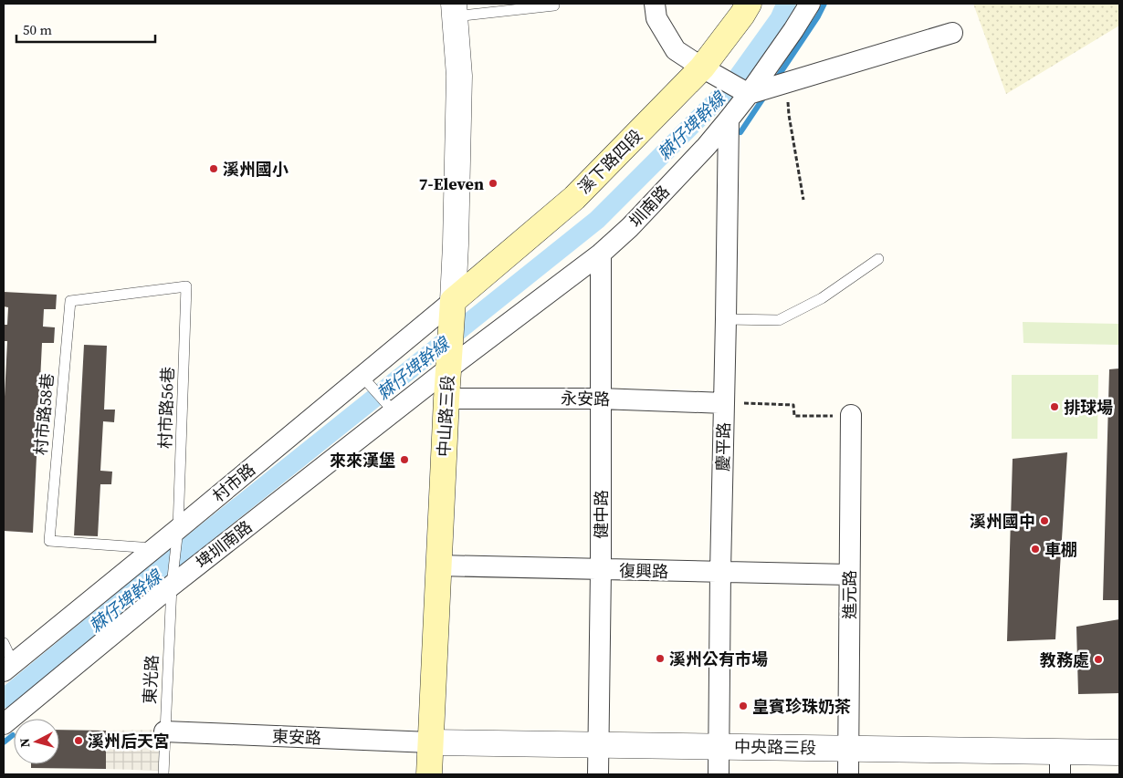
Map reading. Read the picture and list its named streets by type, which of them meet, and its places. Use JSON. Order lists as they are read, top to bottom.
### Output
{
  "streets": {
    "main road": ["溪下路四段", "中山路三段"],
    "street": [
      "圳南路",
      "永安路",
      "慶平路",
      "村市路",
      "健中路",
      "埤圳南路",
      "復興路",
      "進元路",
      "東安路",
      "中央路三段"
    ],
    "lane": ["村市路56巷", "村市路58巷", "東光路"]
  },
  "crossings": [
    ["溪下路四段", "中山路三段"],
    ["溪下路四段", "村市路"],
    ["圳南路", "中山路三段"],
    ["圳南路", "慶平路"],
    ["圳南路", "健中路"],
    ["圳南路", "埤圳南路"],
    ["永安路", "中山路三段"],
    ["永安路", "慶平路"],
    ["永安路", "健中路"],
    ["村市路56巷", "村市路58巷"],
    ["村市路56巷", "村市路"],
    ["村市路56巷", "埤圳南路"],
    ["村市路56巷", "東光路"],
    ["村市路58巷", "村市路"],
    ["中山路三段", "村市路"],
    ["中山路三段", "埤圳南路"],
    ["中山路三段", "復興路"],
    ["中山路三段", "東安路"],
    ["中山路三段", "中央路三段"],
    ["慶平路", "復興路"],
    ["慶平路", "中央路三段"],
    ["健中路", "復興路"],
    ["健中路", "中央路三段"],
    ["埤圳南路", "東光路"],
    ["復興路", "進元路"],
    ["進元路", "中央路三段"],
    ["東光路", "東安路"],
    ["東安路", "中央路三段"]
  ],
  "water": ["棘仔埤幹線"],
  "places": [
    "溪州國小",
    "7-Eleven",
    "排球場",
    "來來漢堡",
    "溪州國中",
    "車棚",
    "溪州公有市場",
    "教務處",
    "皇賓珍珠奶茶",
    "溪州后天宮"
  ],
  "scale_bar": "50 m",
  "north": "left"
}
